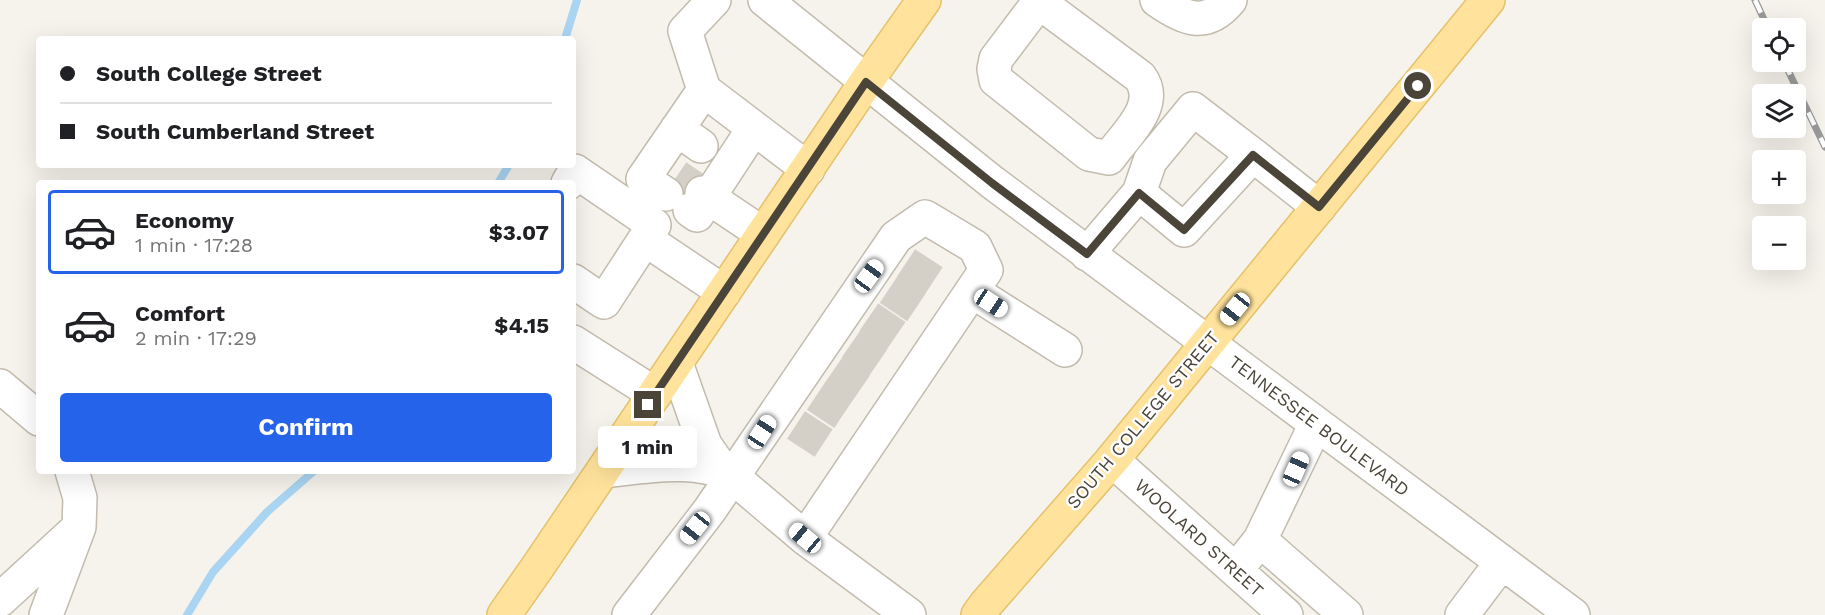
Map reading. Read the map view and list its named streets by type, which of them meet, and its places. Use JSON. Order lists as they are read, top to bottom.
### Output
{
  "streets": {
    "main road": ["SOUTH COLLEGE STREET"],
    "street": ["TENNESSEE BOULEVARD", "WOOLARD STREET"]
  },
  "crossings": [
    ["SOUTH COLLEGE STREET", "TENNESSEE BOULEVARD"],
    ["SOUTH COLLEGE STREET", "WOOLARD STREET"]
  ],
  "page": {
    "map_buttons": ["+", "−"],
    "banner": ["South College Street", "South Cumberland Street"],
    "list": [
      {
        "name": "Economy",
        "note": "1 min · 17:28",
        "value": "$3.07"
      },
      {
        "name": "Comfort",
        "note": "2 min · 17:29",
        "value": "$4.15"
      }
    ],
    "buttons": "Confirm",
    "bubble": "1 min"
  }
}
